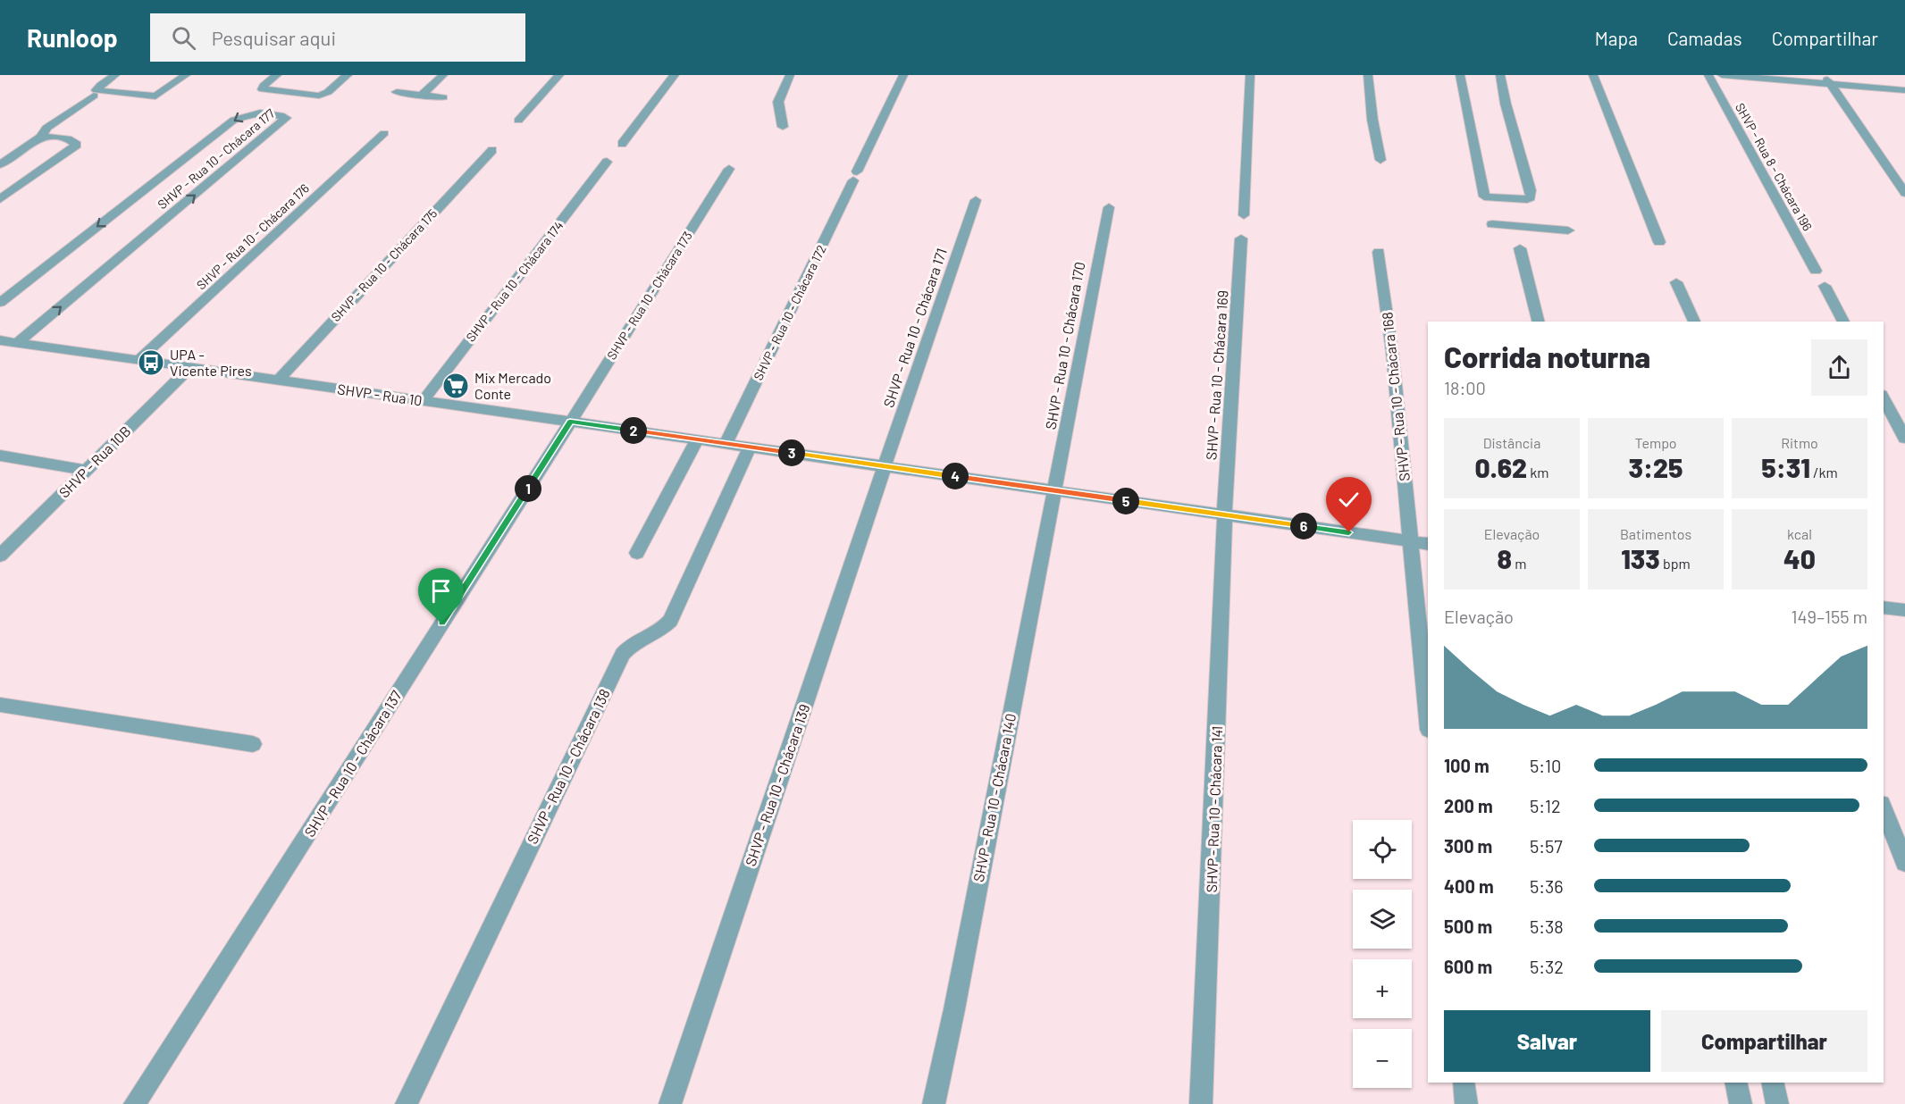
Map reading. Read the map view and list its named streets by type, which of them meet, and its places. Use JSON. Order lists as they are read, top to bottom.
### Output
{
  "streets": {
    "street": [
      "SHVP - Rua 10 - Chácara 177",
      "SHVP - Rua 8 - Chácara 196",
      "SHVP - Rua 10 - Chácara 176",
      "SHVP - Rua 10 - Chácara 175",
      "SHVP - Rua 10 - Chácara 174",
      "SHVP - Rua 10 - Chácara 173",
      "SHVP - Rua 10 - Chácara 172",
      "SHVP - Rua 10 - Chácara 171",
      "SHVP - Rua 10 - Chácara 170",
      "SHVP - Rua 10 - Chácara 169",
      "SHVP - Rua 10",
      "SHVP - Rua 10 - Chácara 168",
      "SHVP - Rua 10B",
      "SHVP - Rua 10 - Chácara 137",
      "SHVP - Rua 10 - Chácara 138",
      "SHVP - Rua 10 - Chácara 139",
      "SHVP - Rua 10 - Chácara 140",
      "SHVP - Rua 10 - Chácara 141"
    ]
  },
  "crossings": [
    ["SHVP - Rua 10 - Chácara 177", "SHVP - Rua 10"],
    ["SHVP - Rua 10 - Chácara 176", "SHVP - Rua 10"],
    ["SHVP - Rua 10 - Chácara 175", "SHVP - Rua 10"],
    ["SHVP - Rua 10 - Chácara 174", "SHVP - Rua 10"],
    ["SHVP - Rua 10 - Chácara 173", "SHVP - Rua 10"],
    ["SHVP - Rua 10 - Chácara 173", "SHVP - Rua 10 - Chácara 137"],
    ["SHVP - Rua 10 - Chácara 172", "SHVP - Rua 10"],
    ["SHVP - Rua 10 - Chácara 171", "SHVP - Rua 10"],
    ["SHVP - Rua 10 - Chácara 171", "SHVP - Rua 10 - Chácara 139"],
    ["SHVP - Rua 10 - Chácara 170", "SHVP - Rua 10"],
    ["SHVP - Rua 10 - Chácara 170", "SHVP - Rua 10 - Chácara 140"],
    ["SHVP - Rua 10 - Chácara 169", "SHVP - Rua 10"],
    ["SHVP - Rua 10 - Chácara 169", "SHVP - Rua 10 - Chácara 141"],
    ["SHVP - Rua 10", "SHVP - Rua 10 - Chácara 168"],
    ["SHVP - Rua 10", "SHVP - Rua 10B"],
    ["SHVP - Rua 10", "SHVP - Rua 10 - Chácara 137"],
    ["SHVP - Rua 10", "SHVP - Rua 10 - Chácara 138"],
    ["SHVP - Rua 10", "SHVP - Rua 10 - Chácara 139"],
    ["SHVP - Rua 10", "SHVP - Rua 10 - Chácara 140"],
    ["SHVP - Rua 10", "SHVP - Rua 10 - Chácara 141"]
  ],
  "places": {
    "bus stop": ["UPA - Vicente Pires"],
    "supermarket": ["Mix Mercado Conte"]
  },
  "page": {
    "header": "Runloop",
    "search": "Pesquisar aqui",
    "nav": ["Mapa", "Camadas", "Compartilhar"],
    "heading": ["Corrida noturna", "18:00"],
    "stats": [
      ["Distância", "0.62 km"],
      ["Tempo", "3:25"],
      ["Ritmo", "5:31 /km"],
      ["Elevação", "8 m"],
      ["Batimentos", "133 bpm"],
      ["kcal", "40"]
    ],
    "pins": [
      "2",
      "3",
      "4",
      "1",
      "5",
      "6"
    ],
    "chart": ["Elevação", "149–155 m"],
    "list": [
      {
        "name": "100 m",
        "note": "5:10"
      },
      {
        "name": "200 m",
        "note": "5:12"
      },
      {
        "name": "300 m",
        "note": "5:57"
      },
      {
        "name": "400 m",
        "note": "5:36"
      },
      {
        "name": "500 m",
        "note": "5:38"
      },
      {
        "name": "600 m",
        "note": "5:32"
      }
    ],
    "map_buttons": ["+", "−"],
    "buttons": ["Salvar", "Compartilhar"]
  }
}
